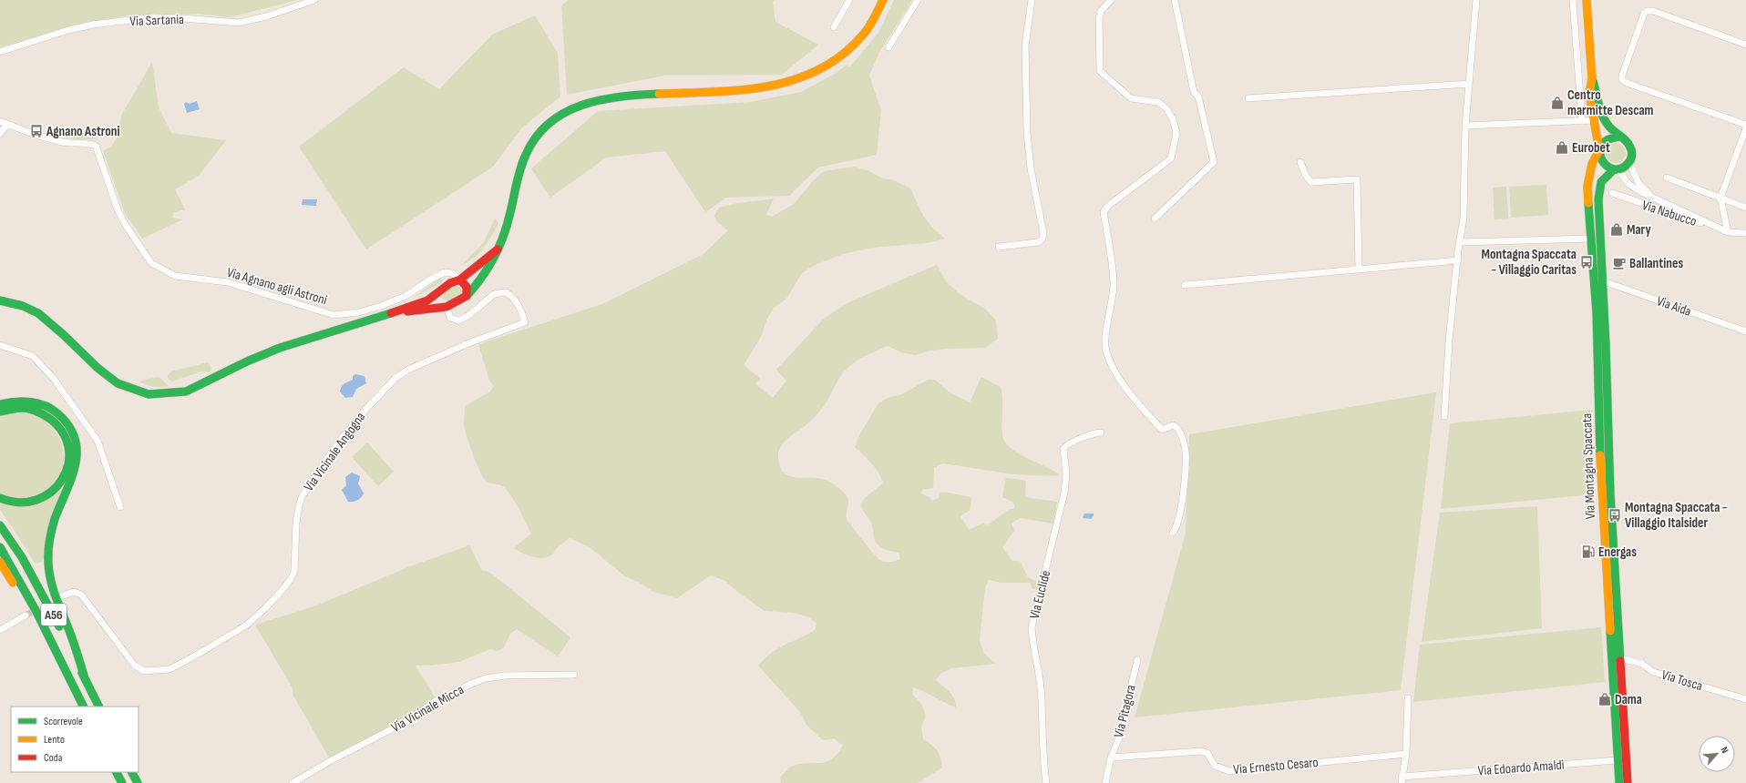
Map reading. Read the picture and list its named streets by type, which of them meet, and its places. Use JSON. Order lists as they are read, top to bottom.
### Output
{
  "streets": {
    "main road": ["Via Montagna Spaccata", "A56"],
    "street": [
      "Via Sartania",
      "Via Nabucco",
      "Via Agnano agli Astroni",
      "Via Aida",
      "Via Vicinale Angogna",
      "Via Euclide",
      "Via Tosca",
      "Via Vicinale Micca",
      "Via Pitagora",
      "Via Ernesto Cesaro",
      "Via Edoardo Amaldi"
    ]
  },
  "crossings": [
    ["Via Nabucco", "Via Montagna Spaccata"],
    ["Via Aida", "Via Montagna Spaccata"],
    ["Via Montagna Spaccata", "Via Tosca"],
    ["Via Montagna Spaccata", "Via Edoardo Amaldi"],
    ["Via Pitagora", "Via Ernesto Cesaro"]
  ],
  "places": {
    "shop": [
      "Centro marmitte Descam",
      "Eurobet",
      "Mary",
      "Dama"
    ],
    "bus stop": ["Agnano Astroni", "Montagna Spaccata - Villaggio Caritas", "Montagna Spaccata - Villaggio Italsider"],
    "cafe": ["Ballantines"],
    "fuel station": ["Energas"]
  },
  "legend": ["Scorrevole", "Lento", "Coda"],
  "north": "top right"
}
